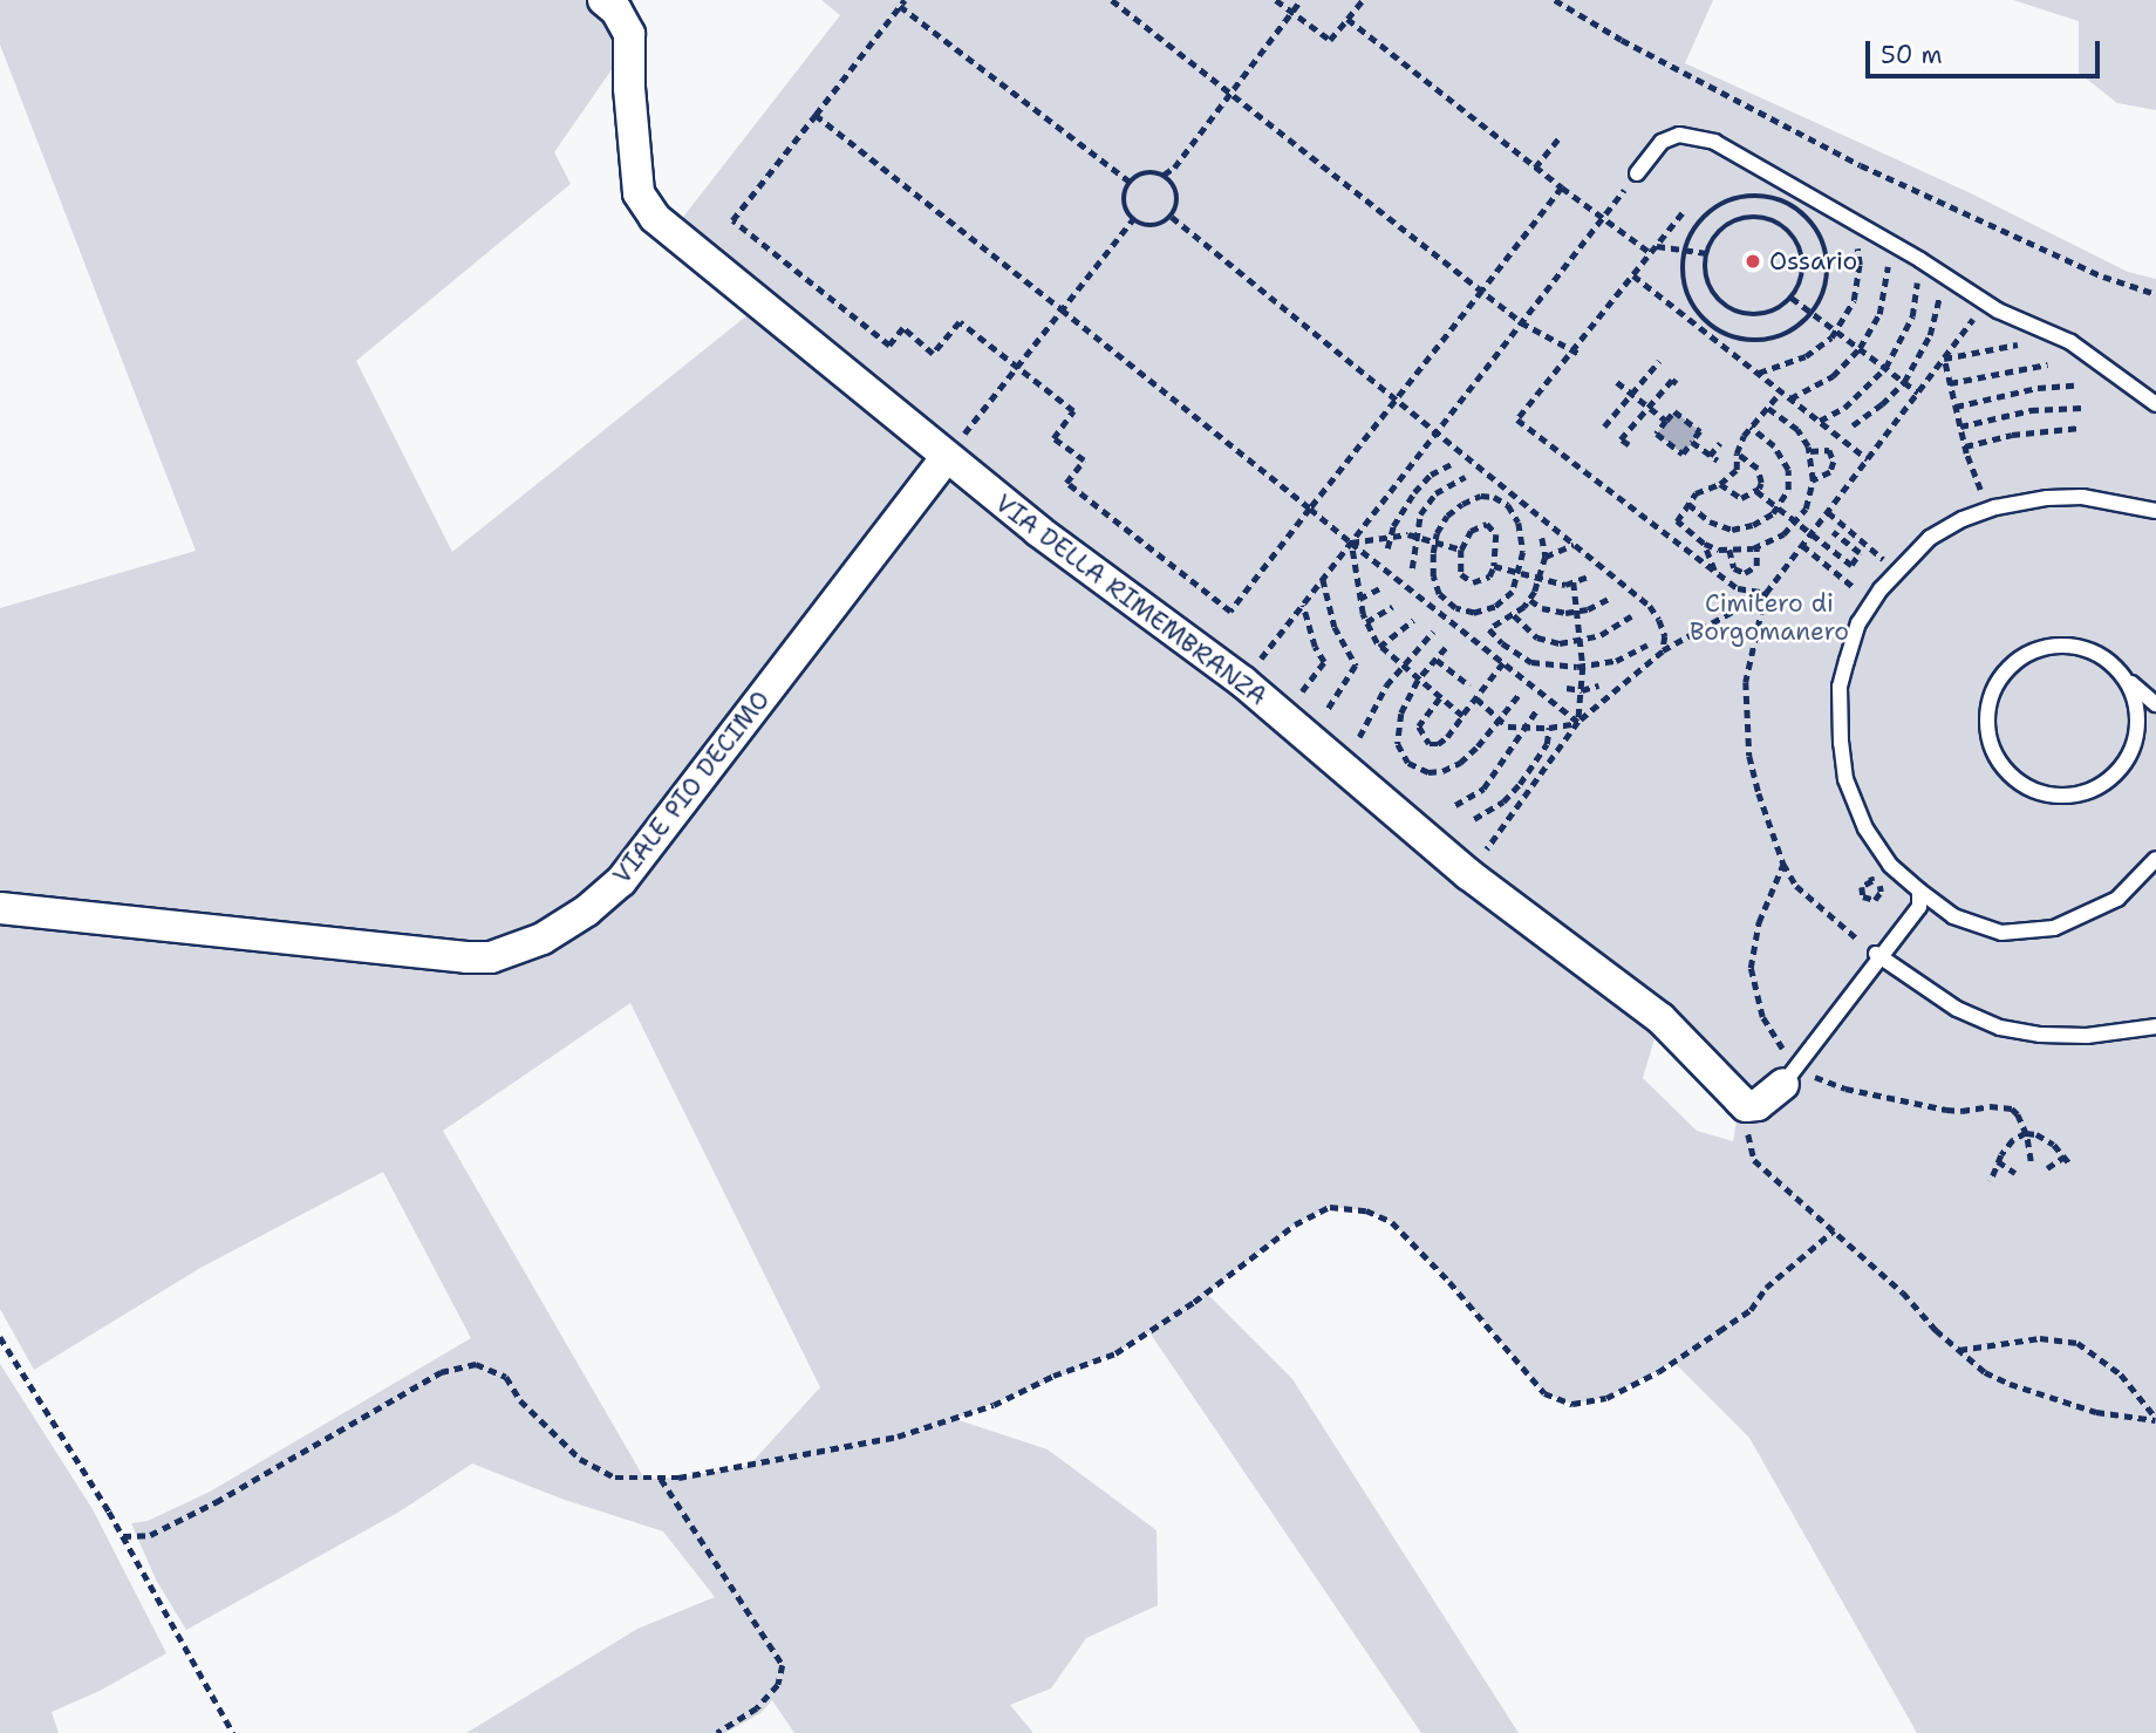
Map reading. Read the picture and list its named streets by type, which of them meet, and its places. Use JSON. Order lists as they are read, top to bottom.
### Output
{
  "streets": {
    "street": ["VIA DELLA RIMEMBRANZA", "VIALE PIO DECIMO"]
  },
  "crossings": [
    ["VIA DELLA RIMEMBRANZA", "VIALE PIO DECIMO"]
  ],
  "parks": ["Cimitero di Borgomanero"],
  "places": ["Ossario"],
  "scale_bar": "50 m"
}
